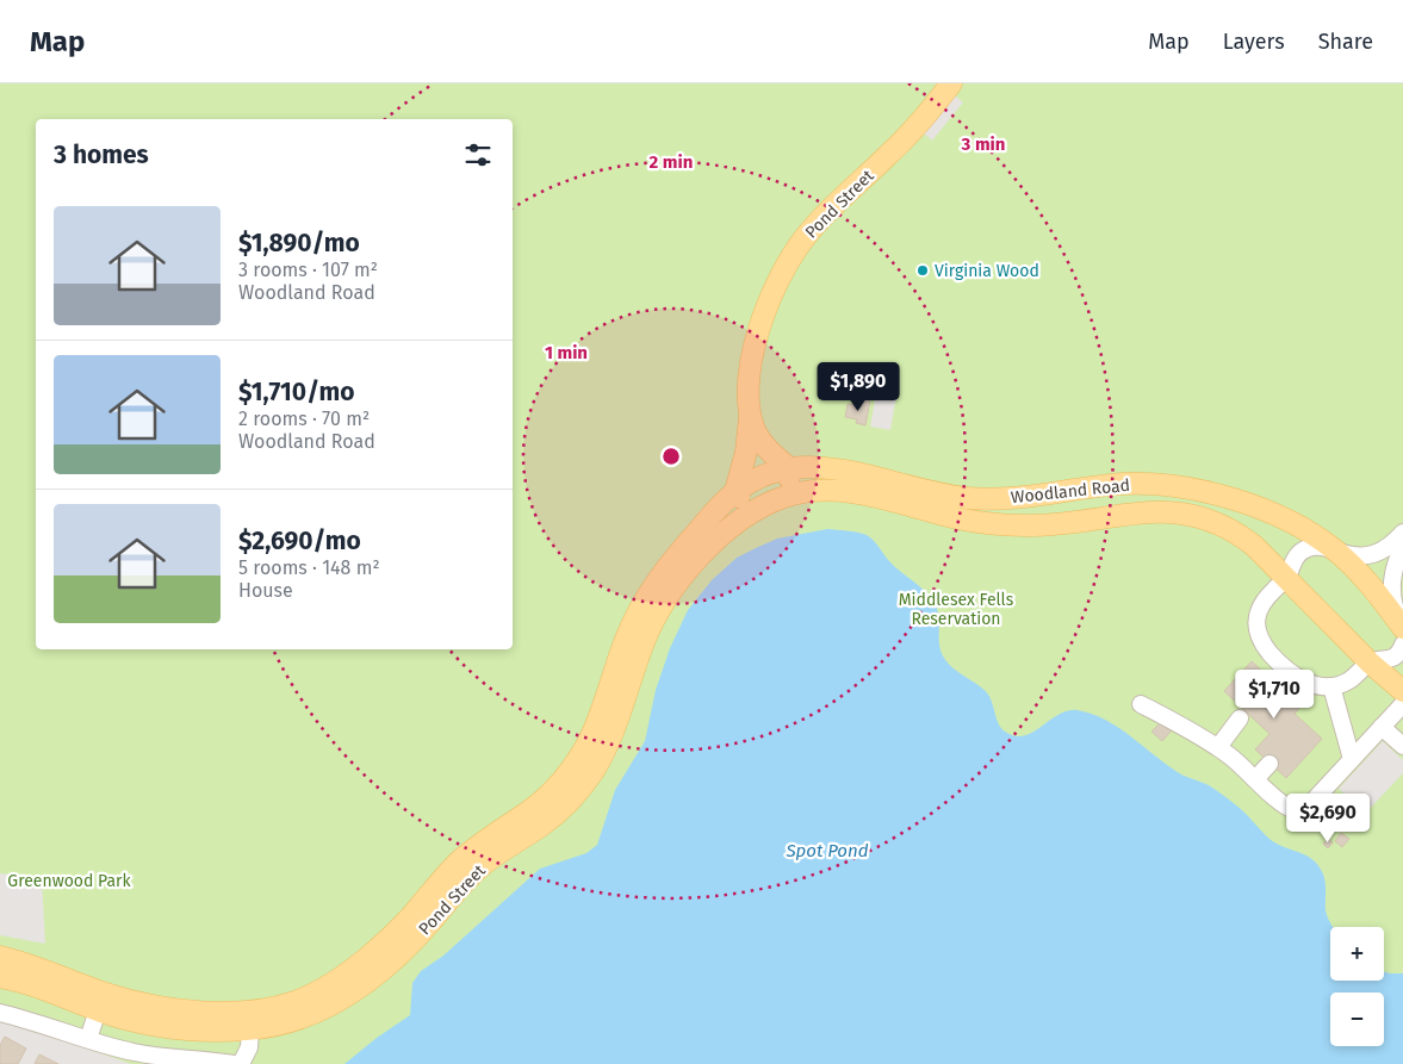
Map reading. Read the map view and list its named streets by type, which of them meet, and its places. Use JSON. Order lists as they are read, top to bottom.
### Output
{
  "streets": {
    "main road": ["Pond Street", "Woodland Road"]
  },
  "crossings": [
    ["Pond Street", "Woodland Road"]
  ],
  "water": ["Spot Pond"],
  "parks": ["Middlesex Fells Reservation", "Greenwood Park"],
  "places": ["Virginia Wood"],
  "page": {
    "header": "Map",
    "nav": ["Map", "Layers", "Share"],
    "heading": "3 homes",
    "list": [
      {
        "name": "$1,890/mo",
        "note": "3 rooms · 107 m² · Woodland Road"
      },
      {
        "name": "$1,710/mo",
        "note": "2 rooms · 70 m² · Woodland Road"
      },
      {
        "name": "$2,690/mo",
        "note": "5 rooms · 148 m² · House"
      }
    ],
    "price": ["$1,890", "$1,710", "$2,690"],
    "map_buttons": ["+", "−"]
  },
  "rings": ["3 min", "2 min", "1 min"]
}
